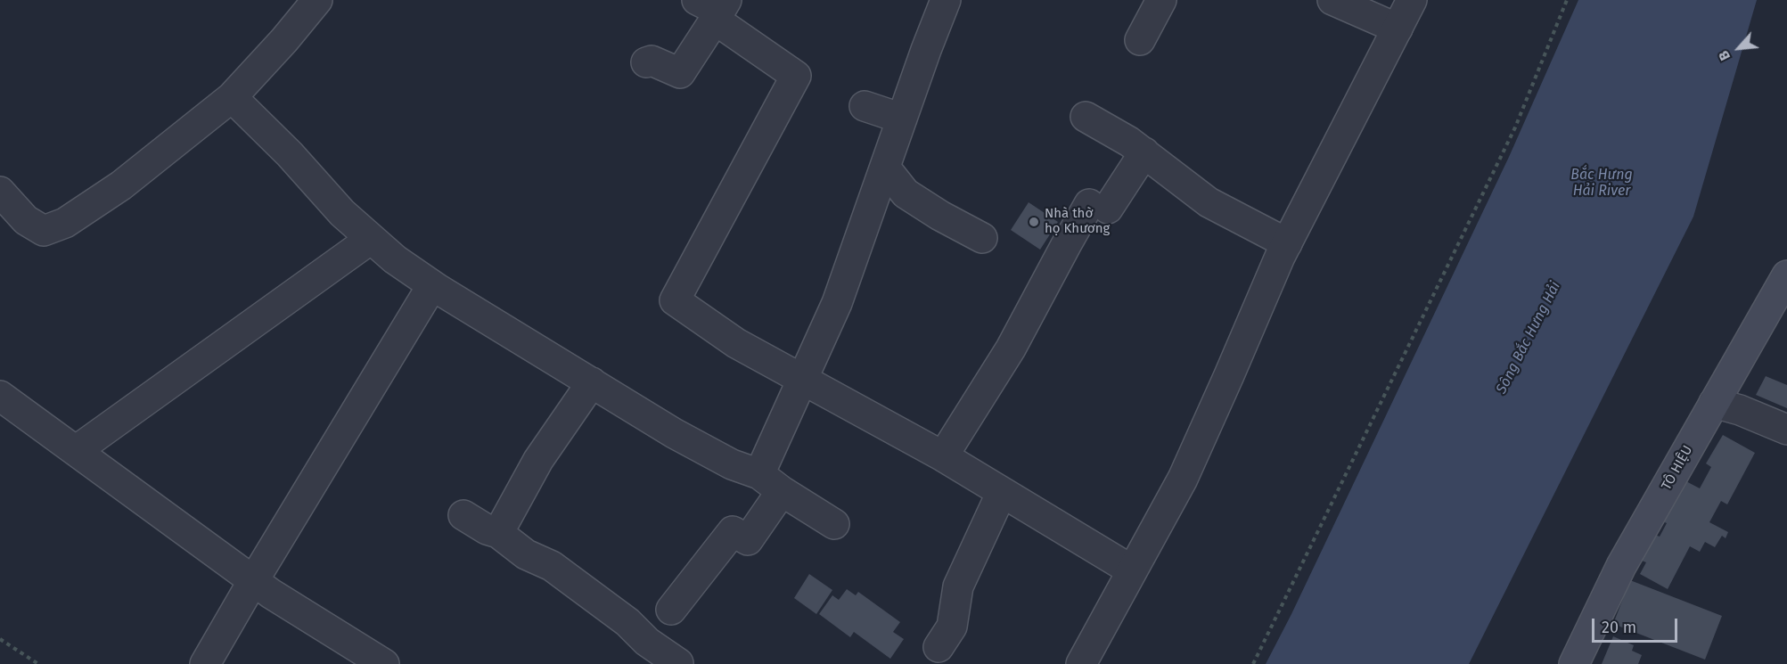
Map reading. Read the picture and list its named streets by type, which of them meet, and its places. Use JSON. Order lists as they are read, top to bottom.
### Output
{
  "streets": {
    "main road": ["TÔ HIỆU"]
  },
  "water": ["Bắc Hưng Hải River", "Sông Bắc Hưng Hải"],
  "places": ["Nhà thờ họ Khương"],
  "scale_bar": "20 m",
  "north": "bottom left"
}
